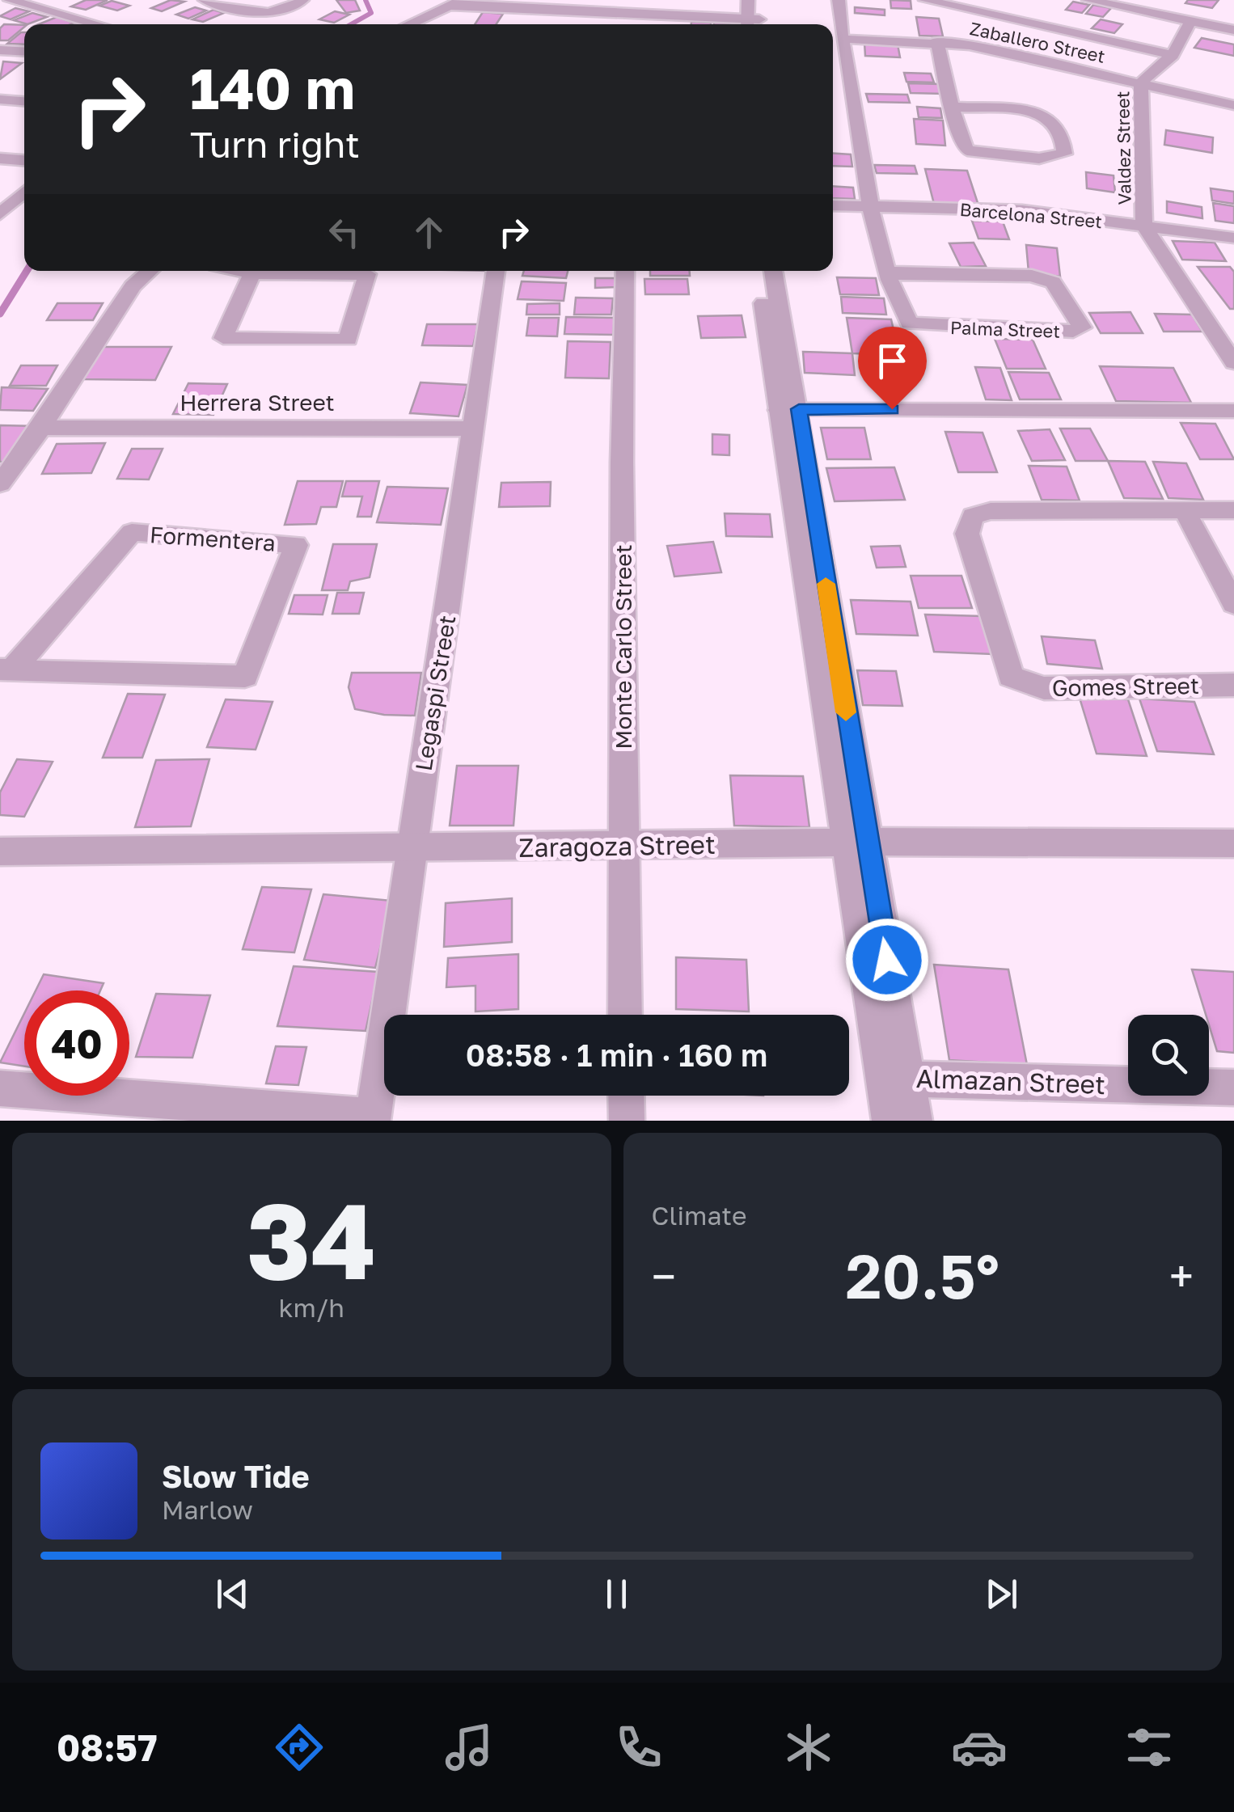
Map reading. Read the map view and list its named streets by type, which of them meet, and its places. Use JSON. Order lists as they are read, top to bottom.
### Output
{
  "streets": {
    "street": [
      "Zaballero Street",
      "Valdez Street",
      "Barcelona Street",
      "Palma Street",
      "Herrera Street",
      "Formentera",
      "Monte Carlo Street",
      "Gomes Street",
      "Legaspi Street",
      "Zaragoza Street",
      "Almazan Street"
    ]
  },
  "crossings": [
    ["Zaballero Street", "Valdez Street"],
    ["Zaballero Street", "Palma Street"],
    ["Valdez Street", "Barcelona Street"],
    ["Barcelona Street", "Palma Street"],
    ["Herrera Street", "Legaspi Street"],
    ["Monte Carlo Street", "Zaragoza Street"],
    ["Legaspi Street", "Zaragoza Street"]
  ],
  "page": {
    "turn": ["140 m", "Turn right"],
    "limit": "40",
    "trip": "08:58 · 1 min · 160 m",
    "tile": [
      ["34", "km/h"],
      "Climate"
    ],
    "heat": ["−", "20.5°", "+"],
    "song": ["Slow Tide", "Marlow"],
    "tabs": "08:57"
  }
}
